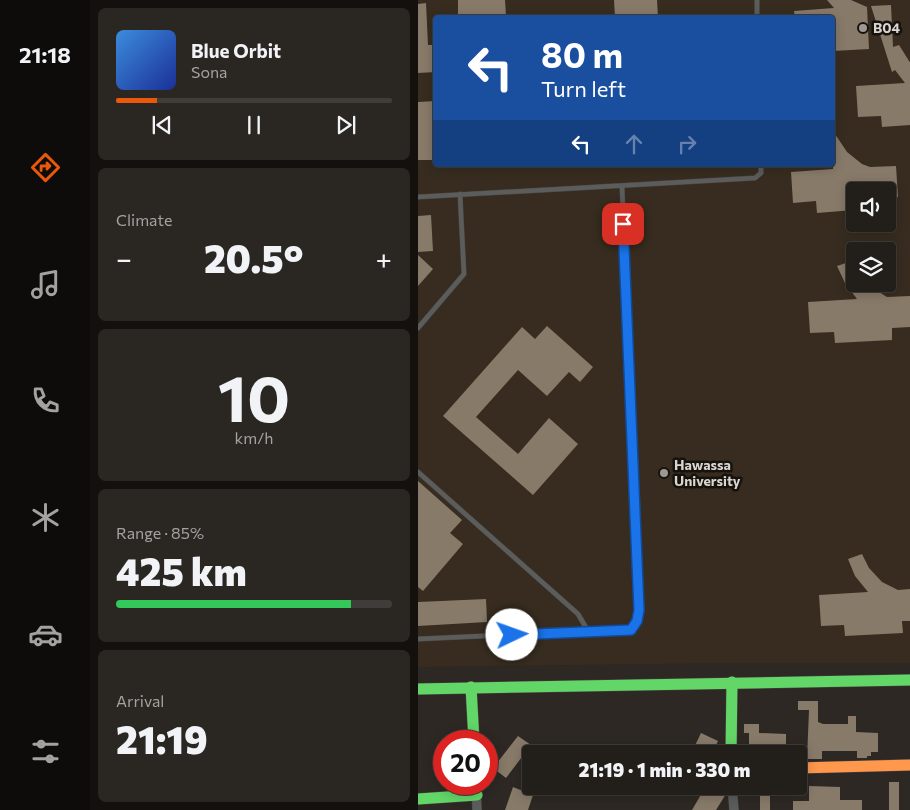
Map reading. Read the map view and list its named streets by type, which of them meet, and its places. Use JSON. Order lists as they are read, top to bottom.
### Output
{
  "places": ["B04", "Hawassa University"],
  "page": {
    "tabs": "21:18",
    "turn": ["80 m", "Turn left"],
    "song": ["Blue Orbit", "Sona"],
    "tile": [
      "Climate",
      ["10", "km/h"],
      ["Range · 85%", "425 km"],
      ["Arrival", "21:19"]
    ],
    "heat": ["−", "20.5°", "+"],
    "limit": "20",
    "trip": "21:19 · 1 min · 330 m"
  }
}
